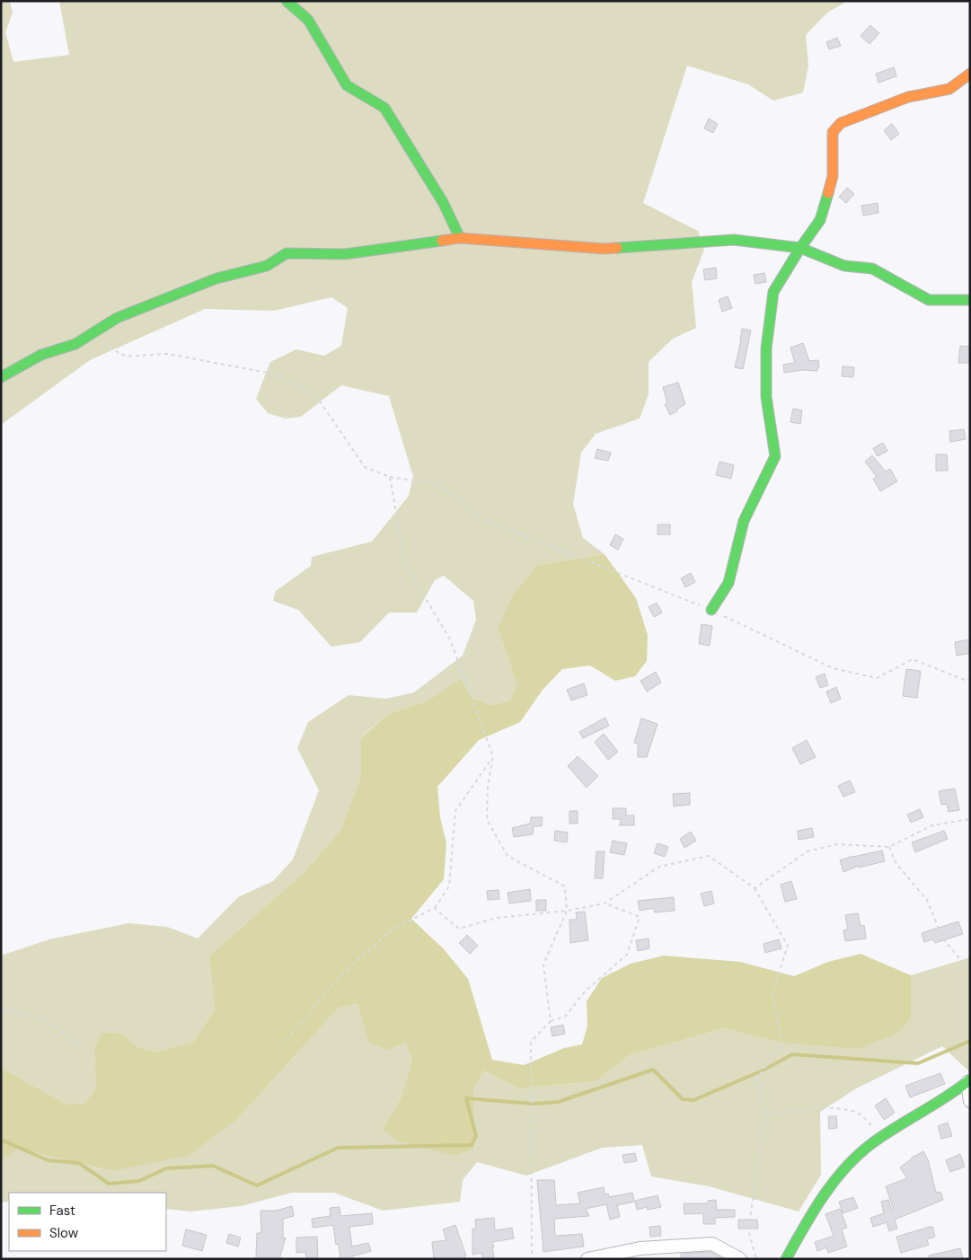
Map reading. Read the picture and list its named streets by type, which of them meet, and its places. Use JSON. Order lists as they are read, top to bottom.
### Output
{
  "legend": ["Fast", "Slow"]
}
